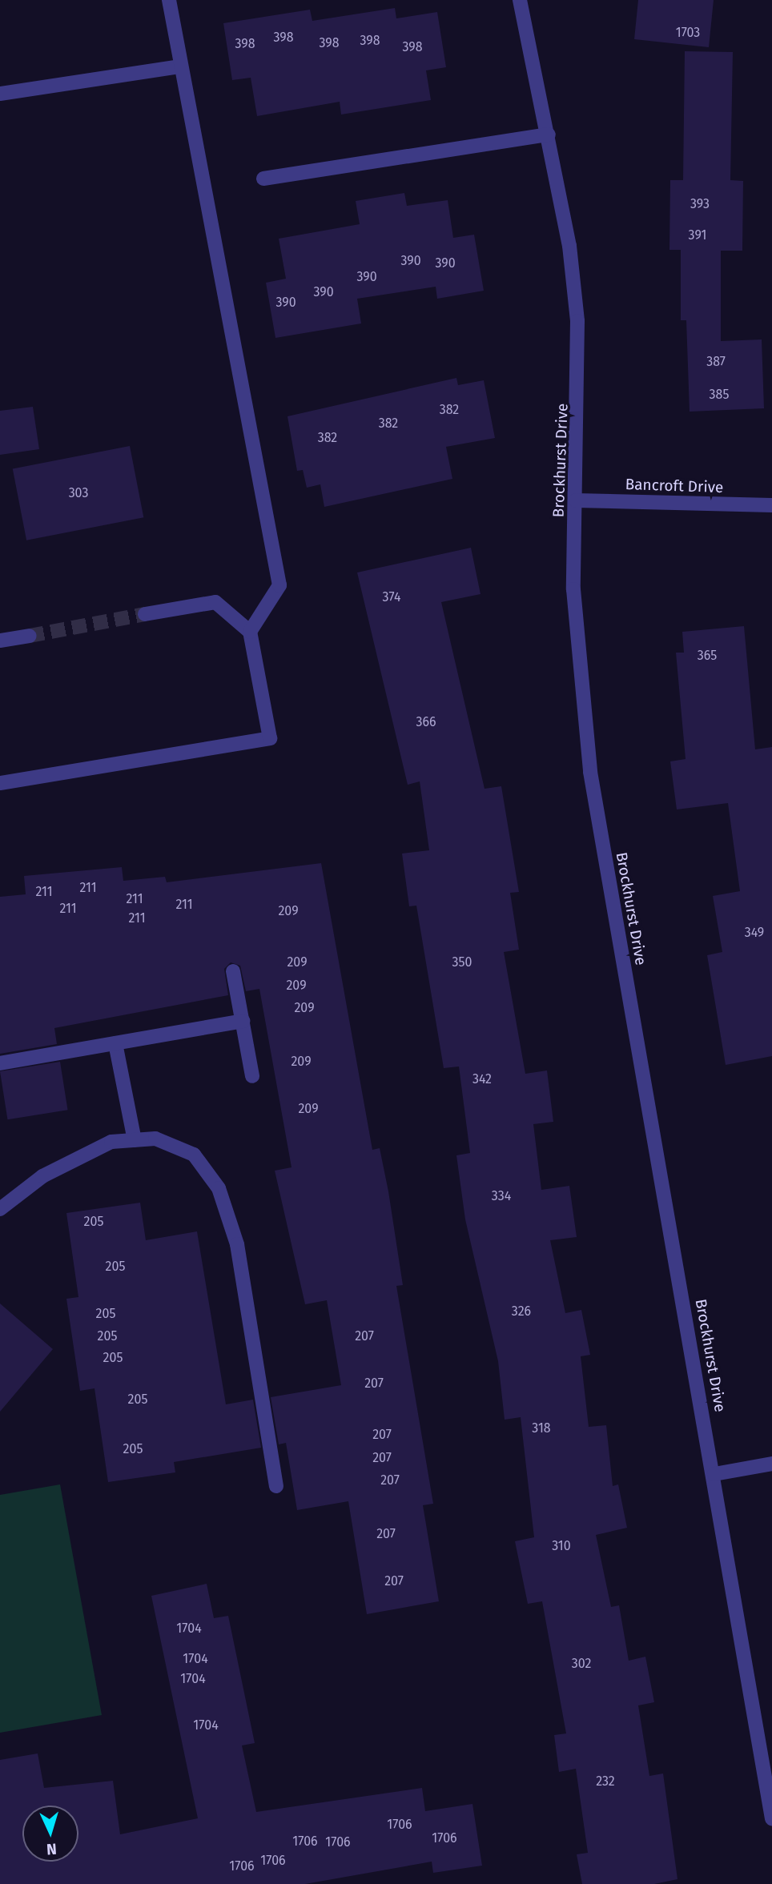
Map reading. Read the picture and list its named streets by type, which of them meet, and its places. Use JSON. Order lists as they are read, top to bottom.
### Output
{
  "streets": {
    "street": ["Brockhurst Drive", "Bancroft Drive"]
  },
  "crossings": [
    ["Brockhurst Drive", "Bancroft Drive"]
  ],
  "house_numbers": [
    "1703",
    "398",
    "398",
    "398",
    "398",
    "398",
    "393",
    "391",
    "390",
    "390",
    "390",
    "390",
    "390",
    "387",
    "385",
    "382",
    "382",
    "382",
    "303",
    "374",
    "365",
    "366",
    "211",
    "211",
    "211",
    "211",
    "211",
    "209",
    "211",
    "349",
    "209",
    "350",
    "209",
    "209",
    "209",
    "342",
    "209",
    "334",
    "205",
    "205",
    "326",
    "205",
    "205",
    "207",
    "205",
    "207",
    "205",
    "318",
    "207",
    "205",
    "207",
    "207",
    "207",
    "310",
    "207",
    "1704",
    "1704",
    "302",
    "1704",
    "1704",
    "232",
    "1706",
    "1706",
    "1706",
    "1706",
    "1706",
    "1706"
  ],
  "north": "bottom"
}
